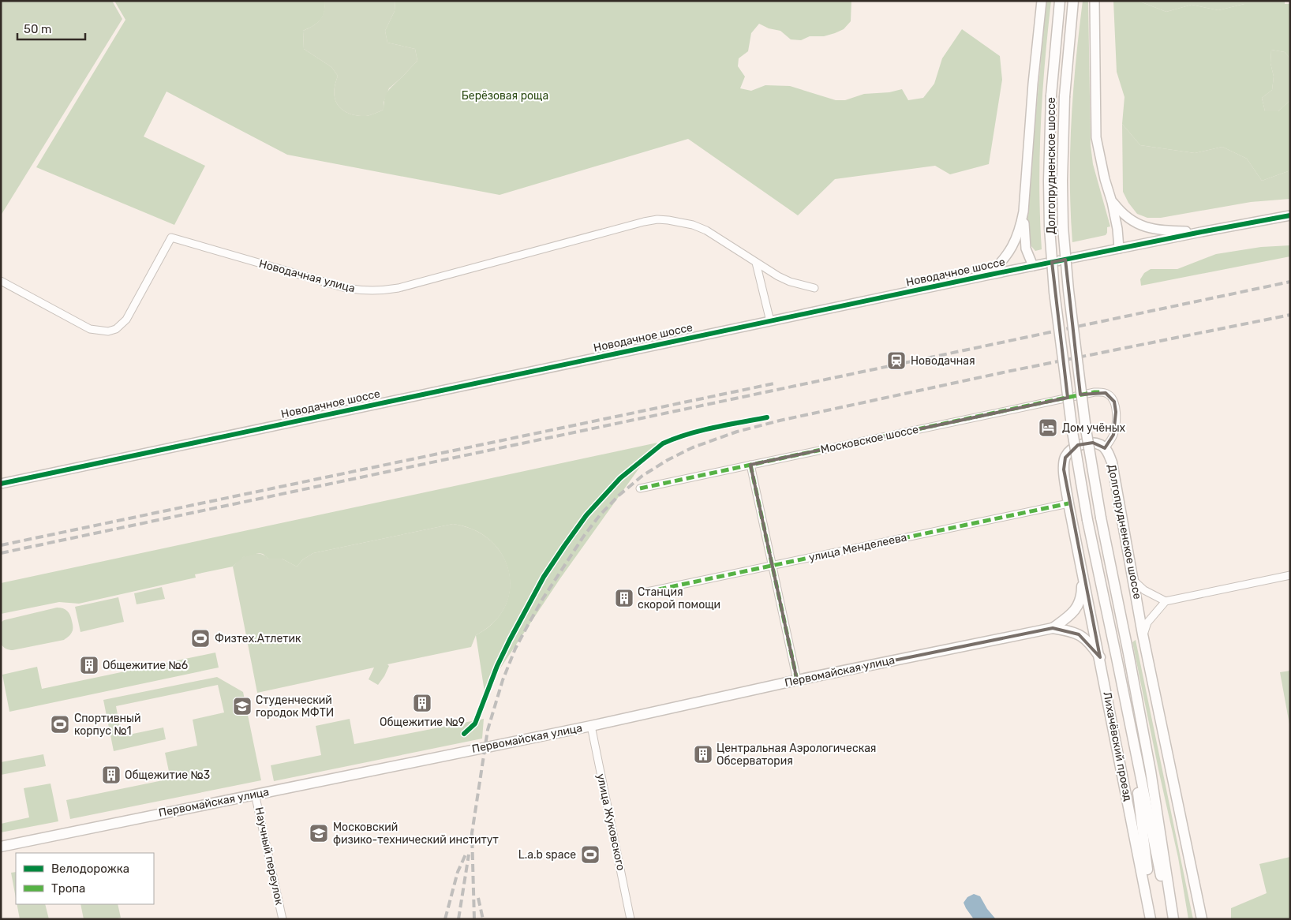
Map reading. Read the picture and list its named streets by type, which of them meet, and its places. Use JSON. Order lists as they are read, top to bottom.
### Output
{
  "streets": {
    "main road": ["Долгопрудненское шоссе", "Первомайская улица", "Лихачёвский проезд"],
    "street": [
      "Новодачное шоссе",
      "Новодачная улица",
      "Московское шоссе",
      "улица Менделеева",
      "улица Жуковского",
      "Научный переулок"
    ]
  },
  "crossings": [
    ["Долгопрудненское шоссе", "Московское шоссе"],
    ["Долгопрудненское шоссе", "Лихачёвский проезд"],
    ["Первомайская улица", "улица Жуковского"],
    ["Первомайская улица", "Научный переулок"]
  ],
  "parks": ["Берёзовая роща"],
  "places": {
    "station": ["Новодачная"],
    "hotel": ["Дом учёных"],
    "building": [
      "Станция скорой помощи",
      "Общежитие №6",
      "Общежитие №9",
      "Центральная Аэрологическая Обсерватория",
      "Общежитие №3"
    ],
    "sports": ["Физтех.Атлетик", "Спортивный корпус №1", "L.a.b space"],
    "school or university": ["Студенческий городок МФТИ", "Московский физико-технический институт"]
  },
  "legend": ["Велодорожка", "Тропа"],
  "scale_bar": "50 m"
}
